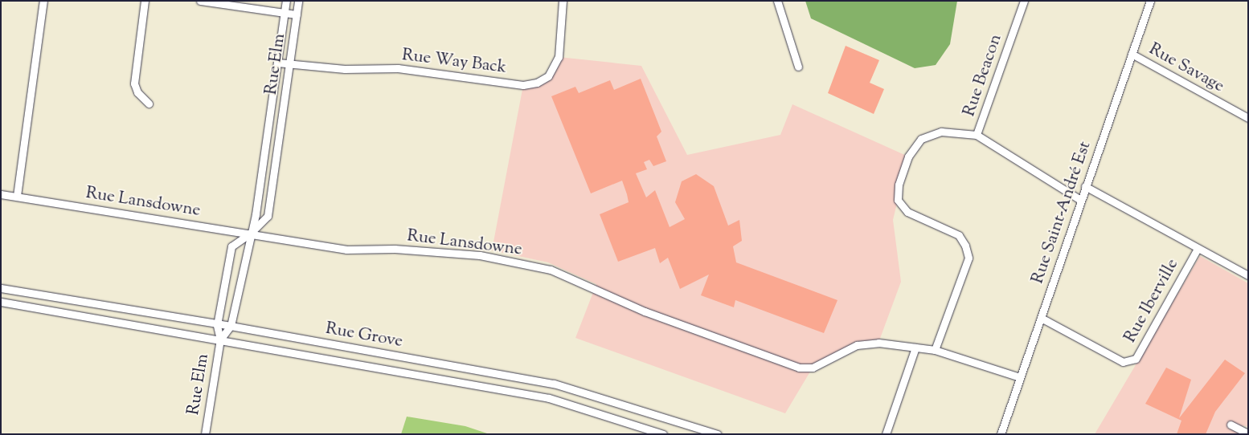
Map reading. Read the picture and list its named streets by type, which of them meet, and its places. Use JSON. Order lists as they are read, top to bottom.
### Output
{
  "streets": {
    "street": [
      "Rue Way Back",
      "Rue Elm",
      "Rue Savage",
      "Rue Beacon",
      "Rue Lansdowne",
      "Rue Saint-André Est",
      "Rue Iberville",
      "Rue Grove"
    ]
  },
  "crossings": [
    ["Rue Way Back", "Rue Elm"],
    ["Rue Elm", "Rue Lansdowne"],
    ["Rue Elm", "Rue Grove"],
    ["Rue Savage", "Rue Saint-André Est"],
    ["Rue Beacon", "Rue Saint-André Est"],
    ["Rue Lansdowne", "Rue Saint-André Est"],
    ["Rue Saint-André Est", "Rue Iberville"]
  ]
}
